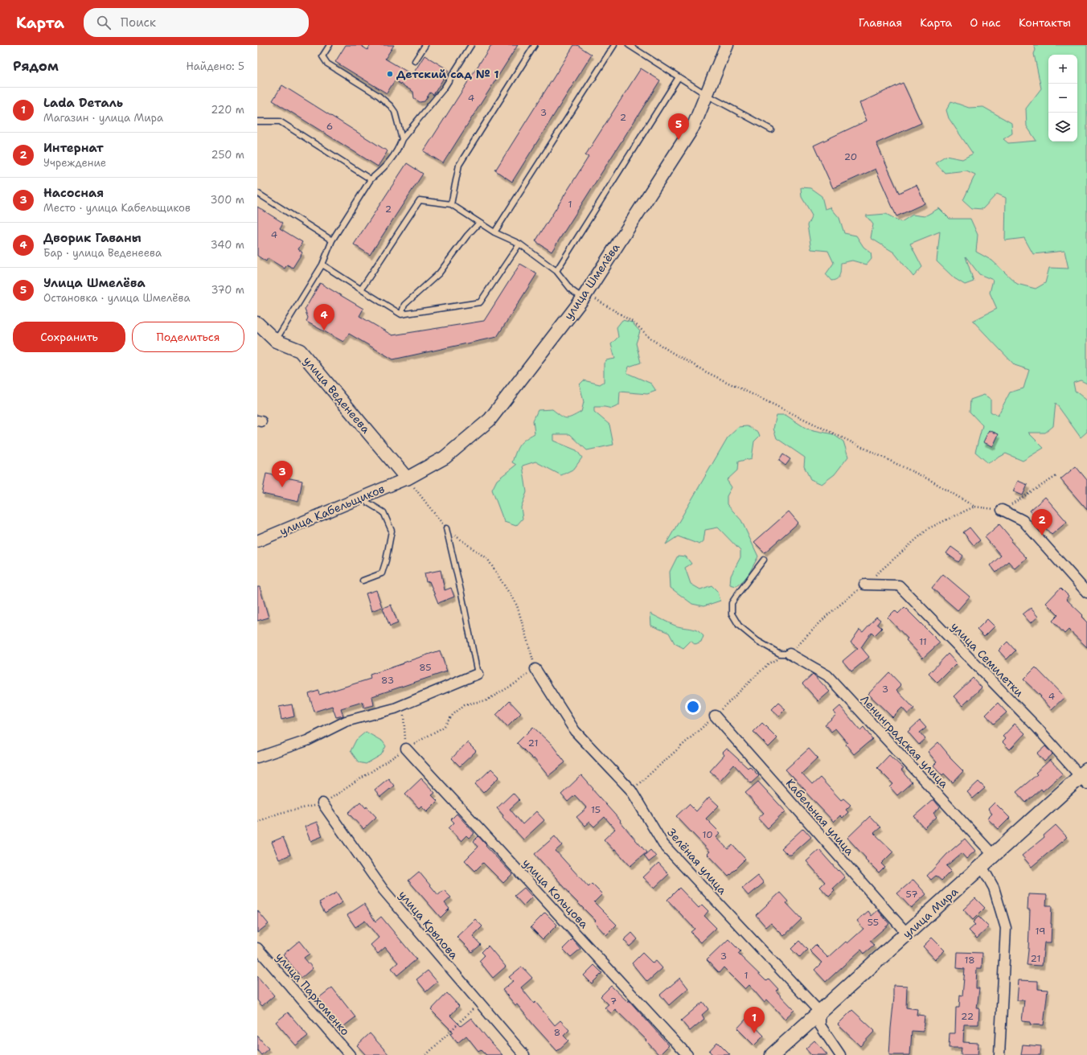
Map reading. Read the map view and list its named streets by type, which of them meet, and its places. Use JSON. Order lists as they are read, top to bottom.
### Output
{
  "streets": {
    "main road": ["улица Шмелёва", "улица Веденеева", "улица Мира"],
    "street": [
      "улица Кабельщиков",
      "улица Семилетки",
      "Ленинградская улица",
      "Кабельная улица",
      "Зелёная улица",
      "улица Кольцова",
      "улица Крылова",
      "улица Пархоменко"
    ]
  },
  "crossings": [
    ["улица Шмелёва", "улица Веденеева"],
    ["улица Шмелёва", "улица Кабельщиков"],
    ["улица Веденеева", "улица Кабельщиков"],
    ["улица Семилетки", "улица Мира"],
    ["Ленинградская улица", "улица Мира"],
    ["Кабельная улица", "улица Мира"],
    ["Зелёная улица", "улица Мира"]
  ],
  "places": ["Детский сад № 1"],
  "house_numbers": [
    "4",
    "3",
    "2",
    "6",
    "20",
    "1",
    "2",
    "4",
    "11",
    "85",
    "83",
    "3",
    "4",
    "21",
    "15",
    "10",
    "57",
    "55",
    "19",
    "3",
    "21",
    "18",
    "1",
    "7",
    "22",
    "8"
  ],
  "page": {
    "header": "Карта",
    "search": "Поиск",
    "nav": [
      "Главная",
      "Карта",
      "О нас",
      "Контакты"
    ],
    "heading": ["Рядом", "Найдено: 5"],
    "map_buttons": ["+", "−"],
    "list": [
      {
        "mark": "1",
        "name": "Lada Dеталь",
        "note": "Магазин · улица Мира",
        "value": "220 m"
      },
      {
        "mark": "2",
        "name": "Интернат",
        "note": "Учреждение",
        "value": "250 m"
      },
      {
        "mark": "3",
        "name": "Насосная",
        "note": "Место · улица Кабельщиков",
        "value": "300 m"
      },
      {
        "mark": "4",
        "name": "Дворик Гаваны",
        "note": "Бар · улица Веденеева",
        "value": "340 m"
      },
      {
        "mark": "5",
        "name": "Улица Шмелёва",
        "note": "Остановка · улица Шмелёва",
        "value": "370 m"
      }
    ],
    "pins": [
      "5",
      "4",
      "3",
      "2",
      "1"
    ],
    "buttons": ["Сохранить", "Поделиться"]
  }
}
